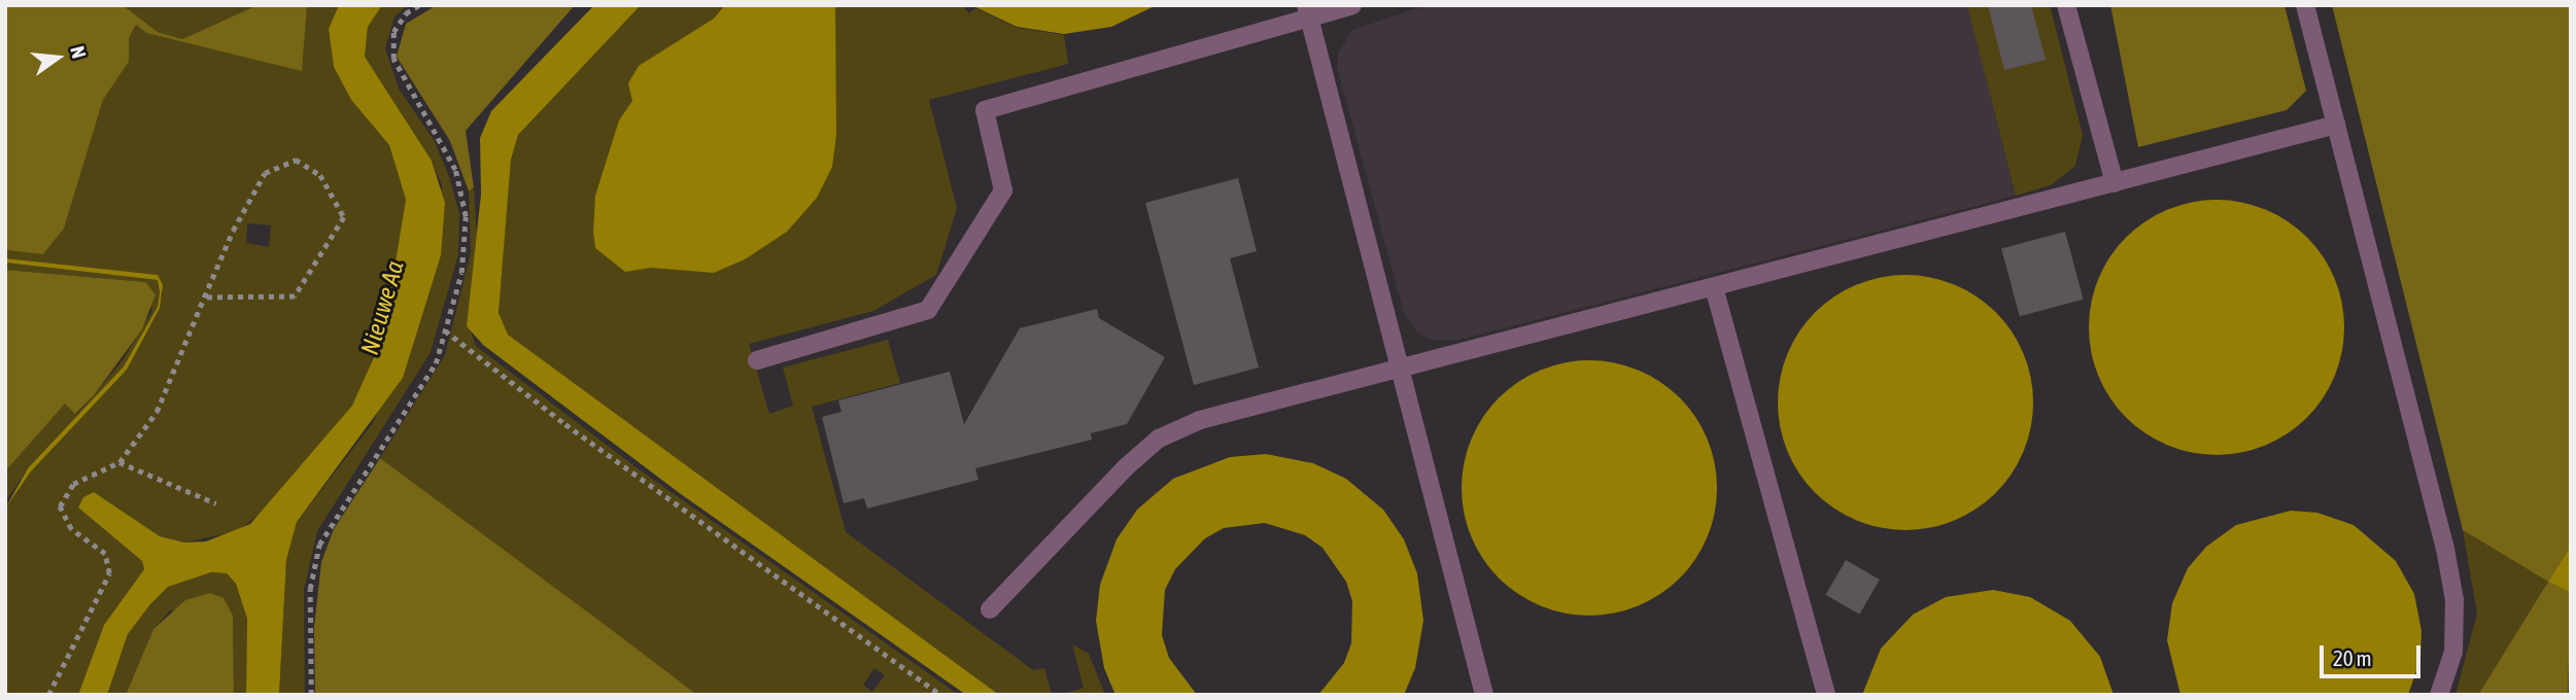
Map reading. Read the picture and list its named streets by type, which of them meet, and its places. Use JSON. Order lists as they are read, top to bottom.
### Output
{
  "water": ["Nieuwe Aa"],
  "scale_bar": "20 m",
  "north": "right"
}
